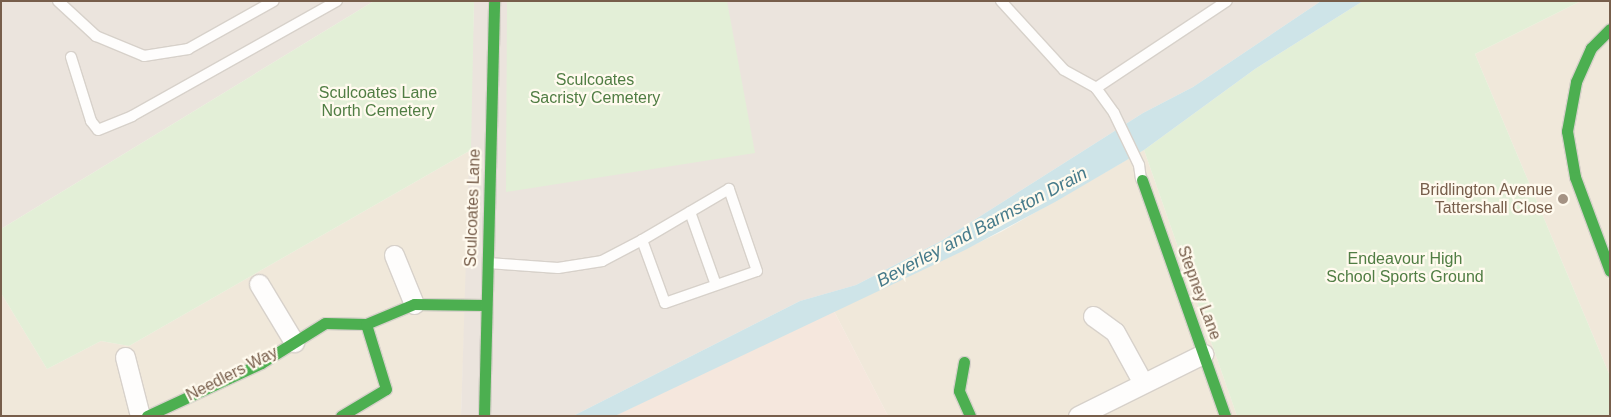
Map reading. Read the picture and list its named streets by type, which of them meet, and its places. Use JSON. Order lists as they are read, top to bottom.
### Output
{
  "streets": {
    "street": ["Sculcoates Lane", "Stepney Lane", "Needlers Way"]
  },
  "crossings": [
    ["Sculcoates Lane", "Needlers Way"]
  ],
  "water": ["Beverley and Barmston Drain"],
  "parks": ["Sculcoates Sacristy Cemetery", "Sculcoates Lane North Cemetery", "Endeavour High School Sports Ground"],
  "places": ["Bridlington Avenue Tattershall Close"]
}
